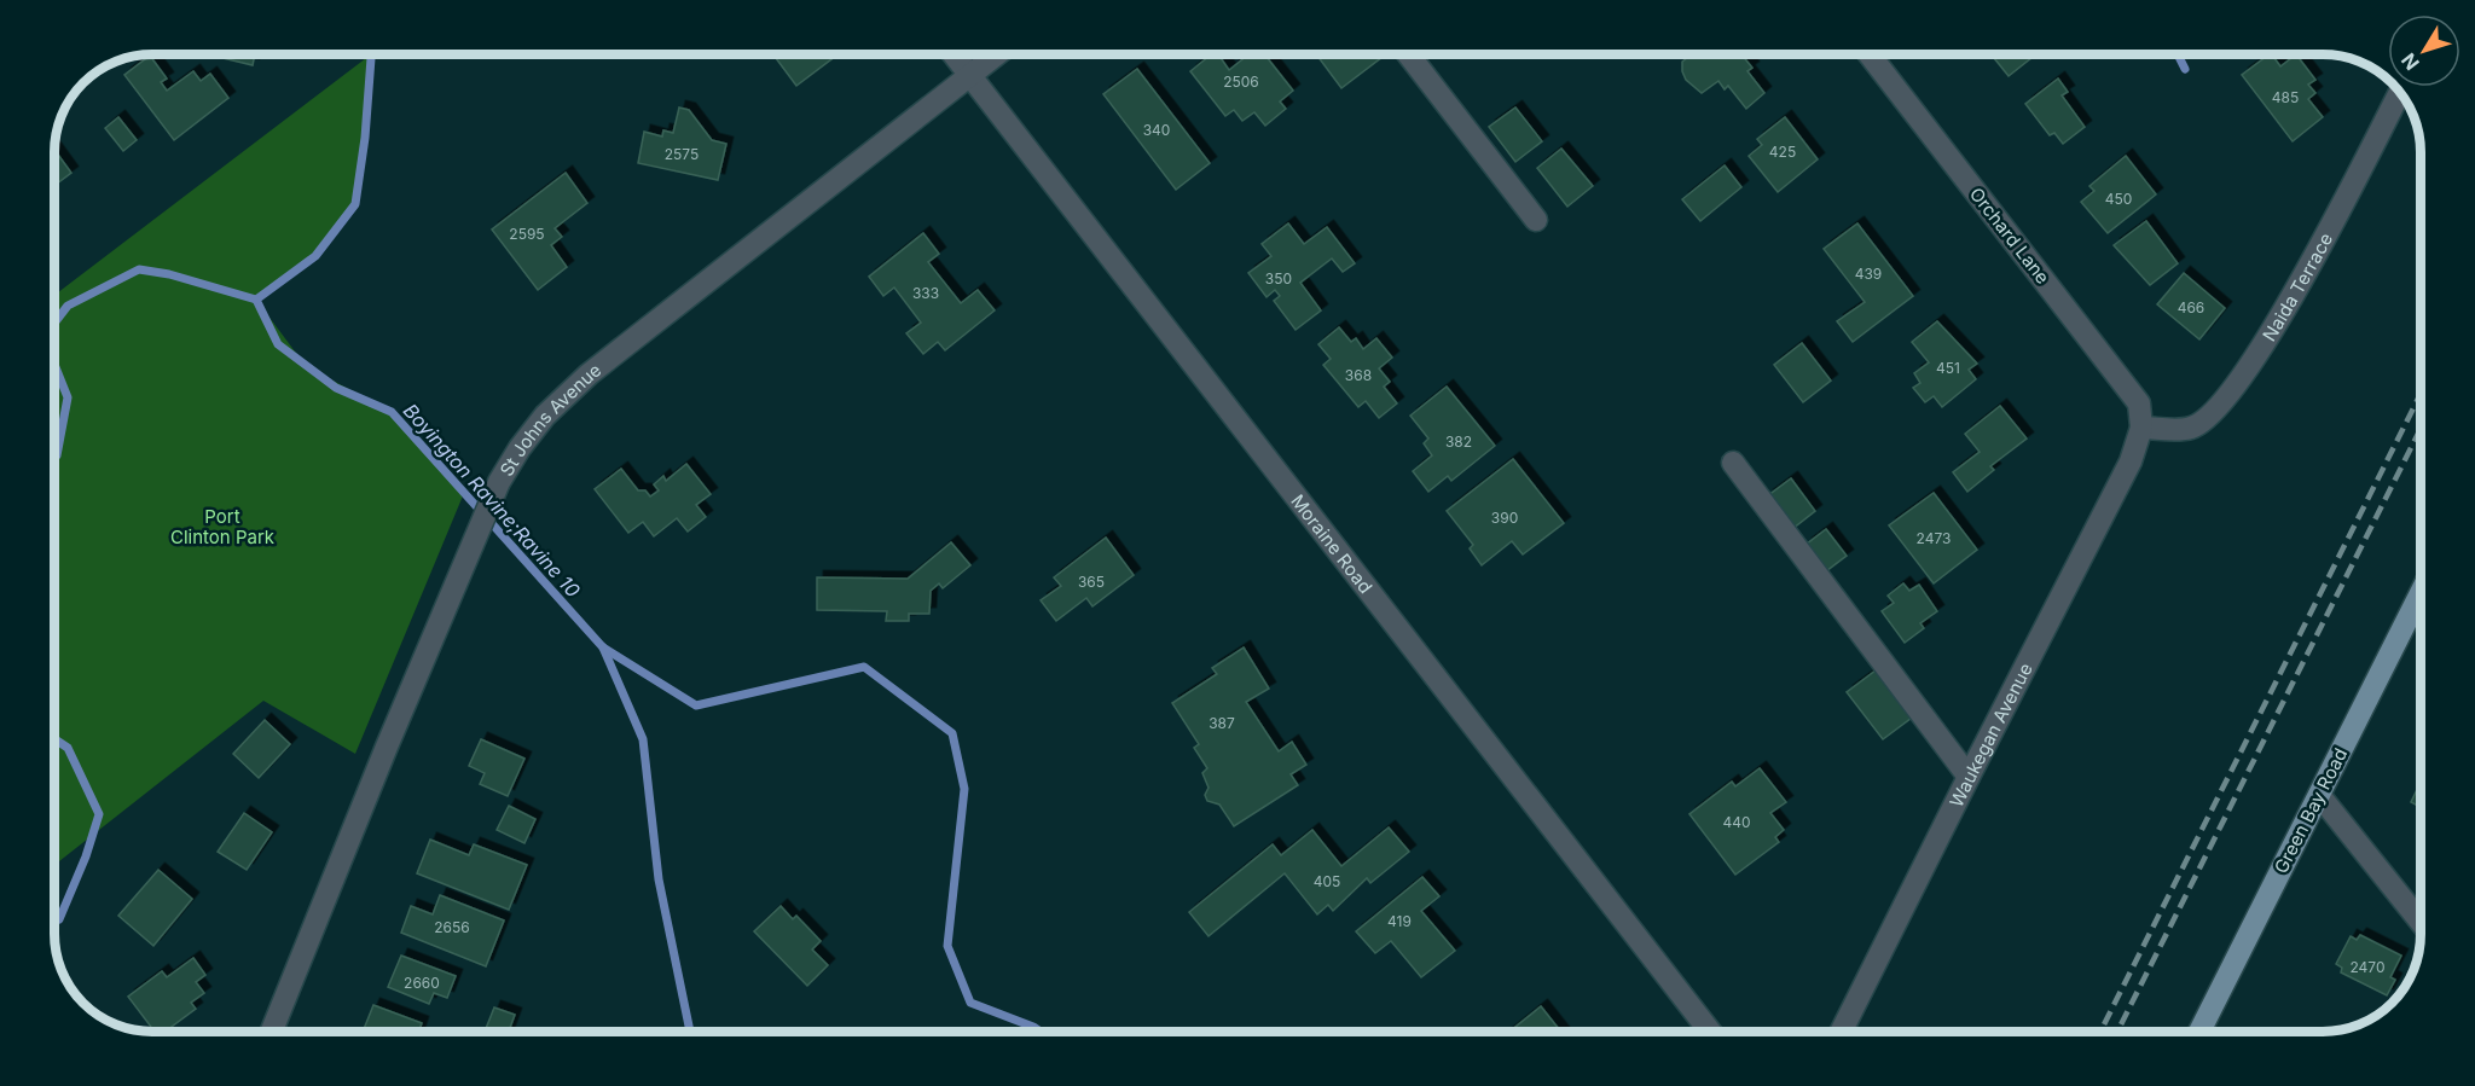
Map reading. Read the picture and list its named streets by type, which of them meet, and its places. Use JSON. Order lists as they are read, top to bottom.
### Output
{
  "streets": {
    "main road": ["Green Bay Road"],
    "street": [
      "Orchard Lane",
      "Naida Terrace",
      "St Johns Avenue",
      "Moraine Road",
      "Waukegan Avenue"
    ]
  },
  "crossings": [
    ["Orchard Lane", "Naida Terrace"],
    ["Orchard Lane", "Waukegan Avenue"],
    ["Naida Terrace", "Waukegan Avenue"],
    ["St Johns Avenue", "Moraine Road"]
  ],
  "water": ["Boyington Ravine;Ravine 10"],
  "parks": ["Port Clinton Park"],
  "house_numbers": [
    "2506",
    "485",
    "340",
    "425",
    "2575",
    "450",
    "2595",
    "439",
    "350",
    "333",
    "466",
    "451",
    "368",
    "382",
    "390",
    "2473",
    "365",
    "387",
    "440",
    "405",
    "419",
    "2656",
    "2470",
    "2660"
  ],
  "north": "bottom left"
}
